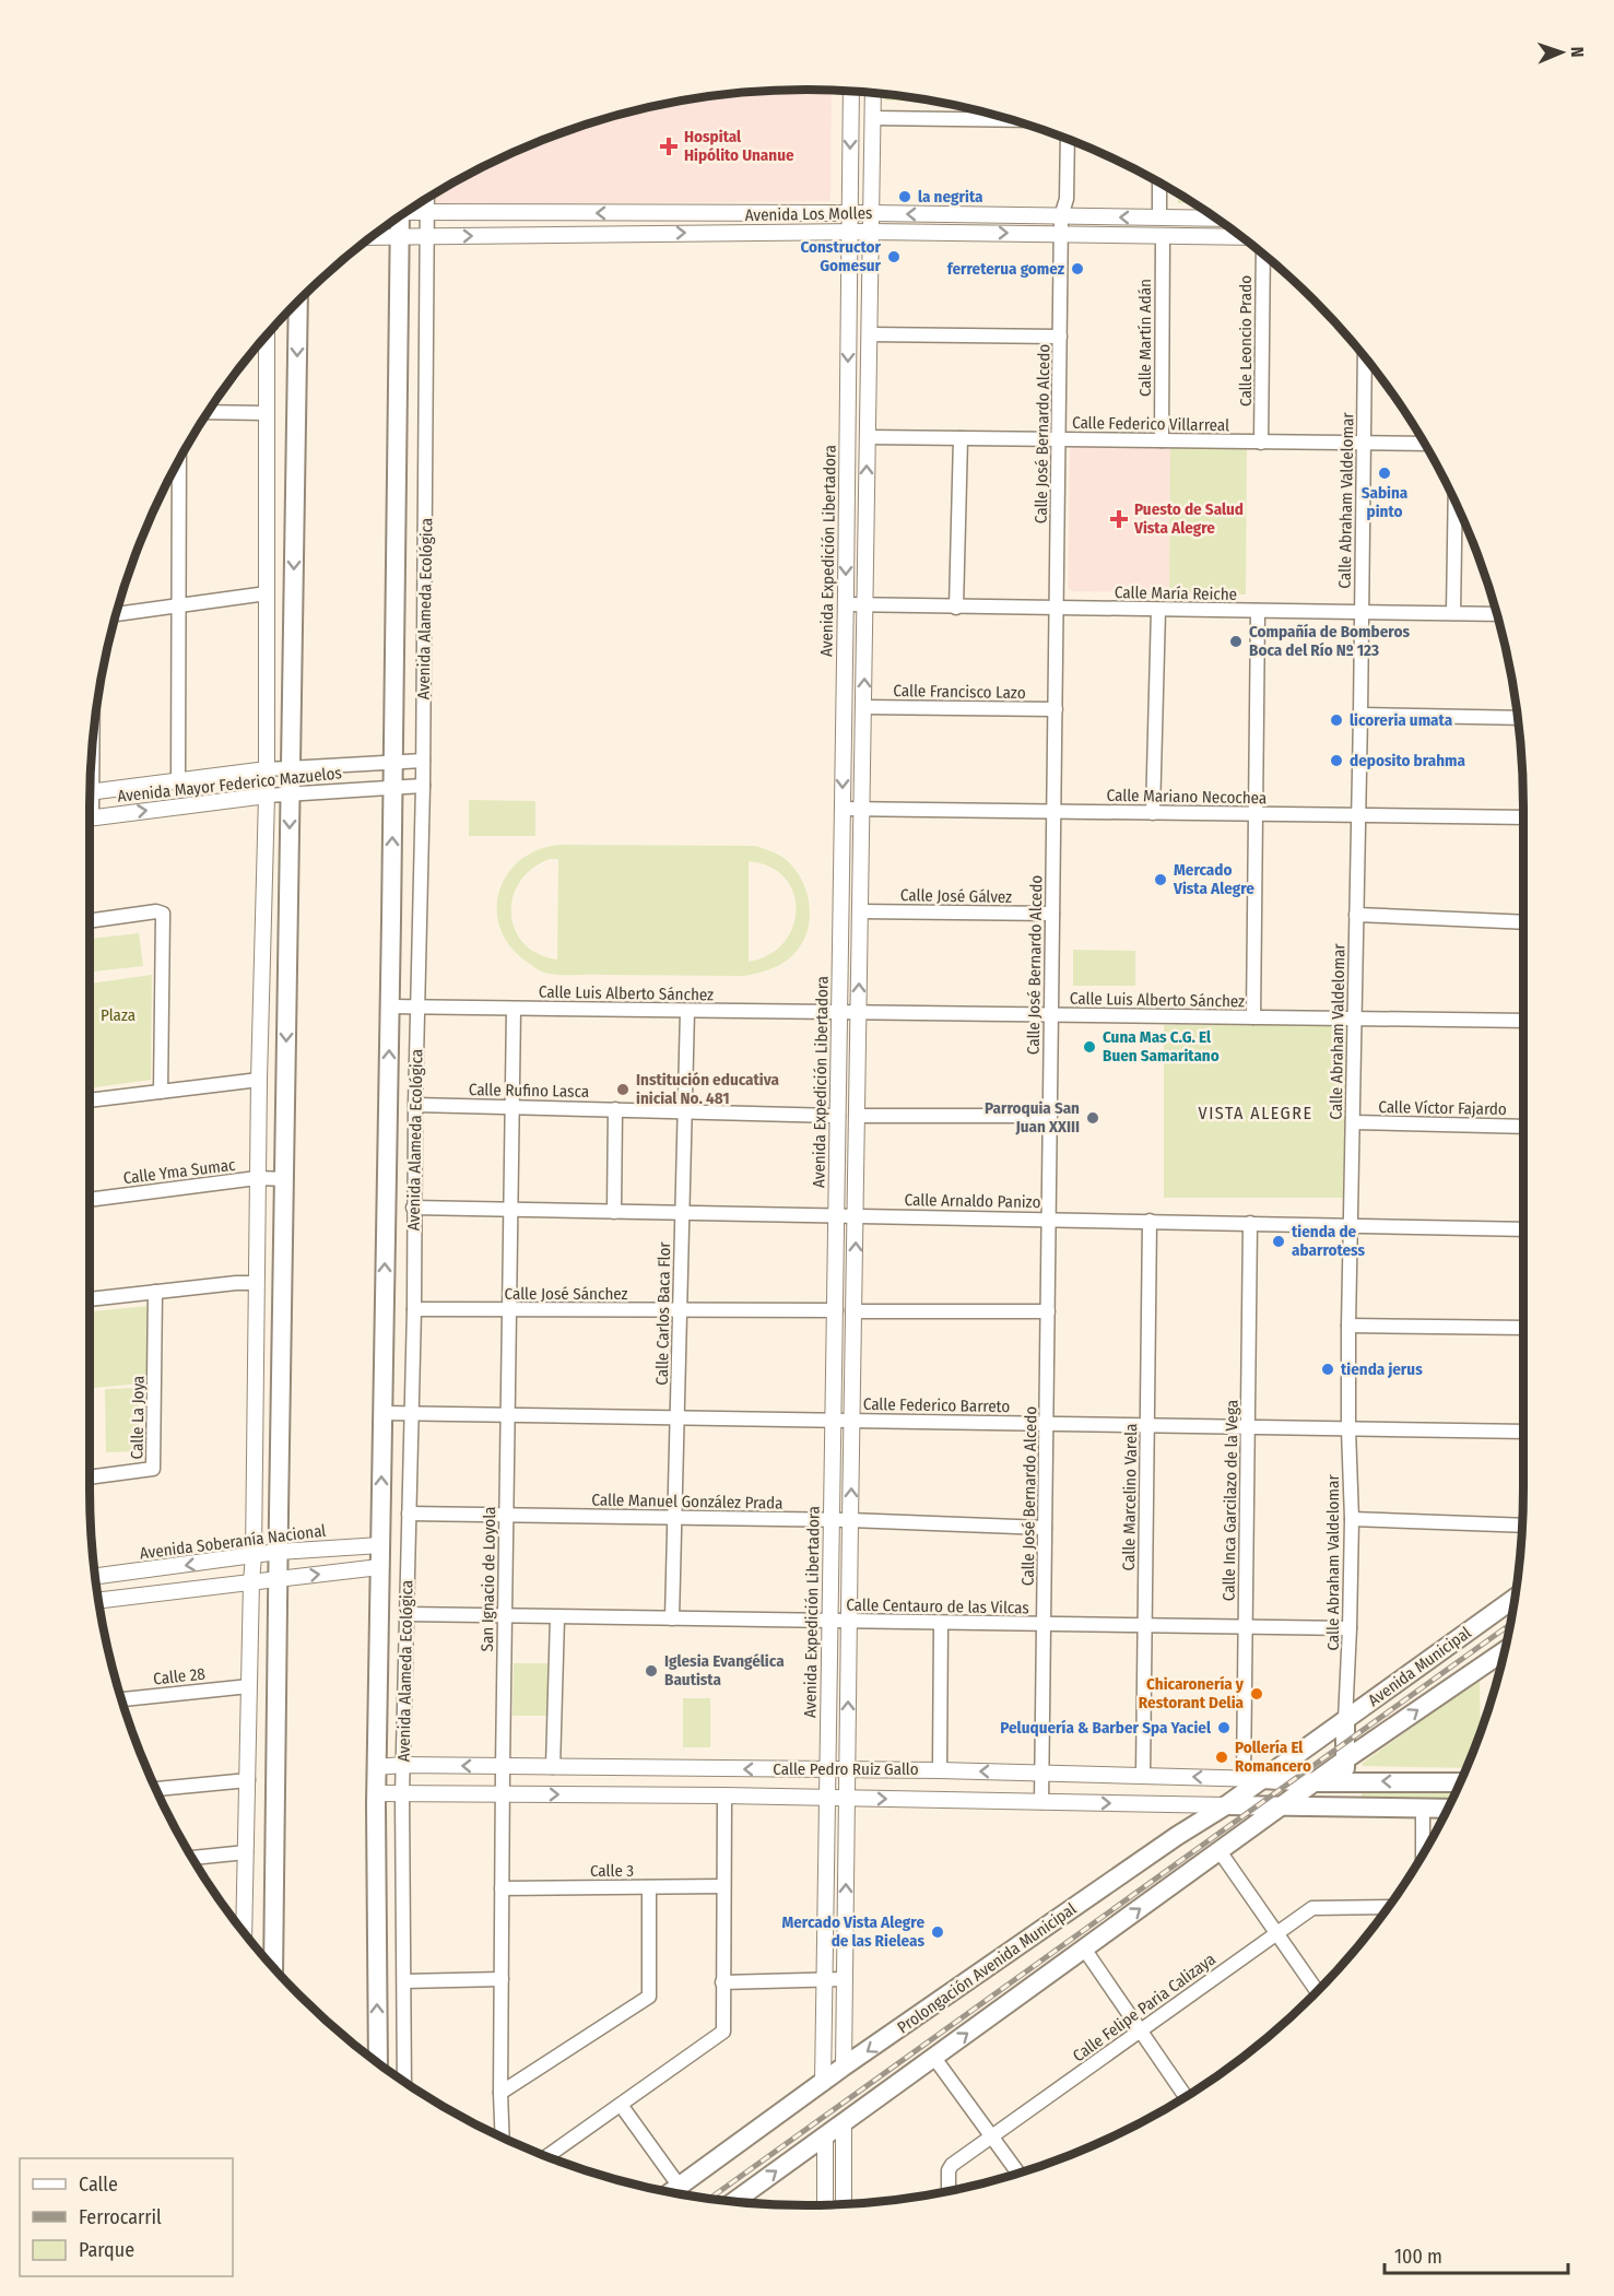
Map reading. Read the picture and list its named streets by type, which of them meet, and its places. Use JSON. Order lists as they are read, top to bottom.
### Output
{
  "streets": {
    "main road": [
      "Avenida Alameda Ecológica",
      "Avenida Municipal",
      "Calle Pedro Ruiz Gallo",
      "Prolongación Avenida Municipal"
    ],
    "street": [
      "Avenida Los Molles",
      "Calle Martín Adán",
      "Calle Leoncio Prado",
      "Calle Federico Villarreal",
      "Calle José Bernardo Alcedo",
      "Calle Abraham Valdelomar",
      "Avenida Expedición Libertadora",
      "Calle María Reiche",
      "Calle Francisco Lazo",
      "Avenida Mayor Federico Mazuelos",
      "Calle Mariano Necochea",
      "Calle José Gálvez",
      "Calle Luis Alberto Sánchez",
      "Calle Rufino Lasca",
      "Calle Víctor Fajardo",
      "Calle Yma Sumac",
      "Calle Arnaldo Panizo",
      "Calle José Sánchez",
      "Calle Carlos Baca Flor",
      "Calle Federico Barreto",
      "Calle La Joya",
      "Calle Marcelino Varela",
      "Calle Inca Garcilazo de la Vega",
      "Calle Manuel González Prada",
      "Avenida Soberanía Nacional",
      "San Ignacio de Loyola",
      "Calle Centauro de las Vilcas",
      "Calle 28",
      "Calle 3",
      "Calle Felipe Paria Calizaya"
    ]
  },
  "crossings": [
    ["Avenida Los Molles", "Calle Martín Adán"],
    ["Avenida Los Molles", "Calle José Bernardo Alcedo"],
    ["Avenida Los Molles", "Avenida Expedición Libertadora"],
    ["Avenida Los Molles", "Avenida Alameda Ecológica"],
    ["Calle Martín Adán", "Calle Federico Villarreal"],
    ["Calle Leoncio Prado", "Calle Federico Villarreal"],
    ["Calle Federico Villarreal", "Calle José Bernardo Alcedo"],
    ["Calle Federico Villarreal", "Calle Abraham Valdelomar"],
    ["Calle José Bernardo Alcedo", "Calle María Reiche"],
    ["Calle José Bernardo Alcedo", "Calle Francisco Lazo"],
    ["Calle José Bernardo Alcedo", "Calle Mariano Necochea"],
    ["Calle José Bernardo Alcedo", "Calle José Gálvez"],
    ["Calle José Bernardo Alcedo", "Calle Luis Alberto Sánchez"],
    ["Calle José Bernardo Alcedo", "Calle Arnaldo Panizo"],
    ["Calle José Bernardo Alcedo", "Calle Federico Barreto"],
    ["Calle José Bernardo Alcedo", "Calle Manuel González Prada"],
    ["Calle José Bernardo Alcedo", "Calle Centauro de las Vilcas"],
    ["Calle José Bernardo Alcedo", "Calle Pedro Ruiz Gallo"],
    ["Calle Abraham Valdelomar", "Calle María Reiche"],
    ["Calle Abraham Valdelomar", "Calle Mariano Necochea"],
    ["Calle Abraham Valdelomar", "Calle Luis Alberto Sánchez"],
    ["Calle Abraham Valdelomar", "Calle Víctor Fajardo"],
    ["Calle Abraham Valdelomar", "Calle Arnaldo Panizo"],
    ["Calle Abraham Valdelomar", "Calle Federico Barreto"],
    ["Calle Abraham Valdelomar", "Calle Centauro de las Vilcas"],
    ["Calle Abraham Valdelomar", "Avenida Municipal"],
    ["Avenida Expedición Libertadora", "Calle María Reiche"],
    ["Avenida Expedición Libertadora", "Calle Mariano Necochea"],
    ["Avenida Expedición Libertadora", "Calle Luis Alberto Sánchez"],
    ["Avenida Expedición Libertadora", "Calle Rufino Lasca"],
    ["Avenida Expedición Libertadora", "Calle Arnaldo Panizo"],
    ["Avenida Expedición Libertadora", "Calle José Sánchez"],
    ["Avenida Expedición Libertadora", "Calle Federico Barreto"],
    ["Avenida Expedición Libertadora", "Calle Manuel González Prada"],
    ["Avenida Expedición Libertadora", "Calle Centauro de las Vilcas"],
    ["Avenida Expedición Libertadora", "Calle Pedro Ruiz Gallo"],
    ["Avenida Expedición Libertadora", "Prolongación Avenida Municipal"],
    ["Avenida Alameda Ecológica", "Avenida Mayor Federico Mazuelos"],
    ["Avenida Alameda Ecológica", "Calle Luis Alberto Sánchez"],
    ["Avenida Alameda Ecológica", "Calle Rufino Lasca"],
    ["Avenida Alameda Ecológica", "Calle Arnaldo Panizo"],
    ["Avenida Alameda Ecológica", "Calle José Sánchez"],
    ["Avenida Alameda Ecológica", "Calle Federico Barreto"],
    ["Avenida Alameda Ecológica", "Calle Manuel González Prada"],
    ["Avenida Alameda Ecológica", "Avenida Soberanía Nacional"],
    ["Avenida Alameda Ecológica", "Calle Centauro de las Vilcas"],
    ["Avenida Alameda Ecológica", "Calle Pedro Ruiz Gallo"],
    ["Calle Luis Alberto Sánchez", "Calle Carlos Baca Flor"],
    ["Calle Luis Alberto Sánchez", "San Ignacio de Loyola"],
    ["Calle Rufino Lasca", "Calle Carlos Baca Flor"],
    ["Calle Rufino Lasca", "San Ignacio de Loyola"],
    ["Calle Arnaldo Panizo", "Calle Carlos Baca Flor"],
    ["Calle Arnaldo Panizo", "Calle Marcelino Varela"],
    ["Calle Arnaldo Panizo", "Calle Inca Garcilazo de la Vega"],
    ["Calle Arnaldo Panizo", "San Ignacio de Loyola"],
    ["Calle José Sánchez", "Calle Carlos Baca Flor"],
    ["Calle José Sánchez", "San Ignacio de Loyola"],
    ["Calle Carlos Baca Flor", "Calle Federico Barreto"],
    ["Calle Carlos Baca Flor", "Calle Manuel González Prada"],
    ["Calle Carlos Baca Flor", "Calle Centauro de las Vilcas"],
    ["Calle Federico Barreto", "Calle Marcelino Varela"],
    ["Calle Federico Barreto", "Calle Inca Garcilazo de la Vega"],
    ["Calle Federico Barreto", "San Ignacio de Loyola"],
    ["Calle Marcelino Varela", "Calle Centauro de las Vilcas"],
    ["Calle Marcelino Varela", "Calle Pedro Ruiz Gallo"],
    ["Calle Inca Garcilazo de la Vega", "Calle Centauro de las Vilcas"],
    ["Calle Inca Garcilazo de la Vega", "Calle Pedro Ruiz Gallo"],
    ["Calle Inca Garcilazo de la Vega", "Prolongación Avenida Municipal"],
    ["Calle Manuel González Prada", "San Ignacio de Loyola"],
    ["San Ignacio de Loyola", "Calle Centauro de las Vilcas"],
    ["San Ignacio de Loyola", "Calle Pedro Ruiz Gallo"],
    ["San Ignacio de Loyola", "Calle 3"],
    ["Avenida Municipal", "Prolongación Avenida Municipal"],
    ["Calle Pedro Ruiz Gallo", "Prolongación Avenida Municipal"]
  ],
  "districts": ["VISTA ALEGRE"],
  "parks": ["Plaza"],
  "places": {
    "health": ["Hospital Hipólito Unanue", "Puesto de Salud Vista Alegre"],
    "other": [
      "la negrita",
      "Constructor Gomesur",
      "ferreterua gomez",
      "Sabina pinto",
      "Compañía de Bomberos Boca del Río Nº 123",
      "licoreria umata",
      "deposito brahma",
      "Mercado Vista Alegre",
      "Cuna Mas C.G. El Buen Samaritano",
      "Institución educativa inicial No. 481",
      "Parroquia San Juan XXIII",
      "tienda de abarrotess",
      "tienda jerus",
      "Iglesia Evangélica Bautista",
      "Chicaronería y Restorant Delia",
      "Peluquería & Barber Spa Yaciel",
      "Pollería El Romancero",
      "Mercado Vista Alegre de las Rieleas"
    ]
  },
  "legend": ["Calle", "Ferrocarril", "Parque"],
  "scale_bar": "100 m",
  "north": "right"
}
